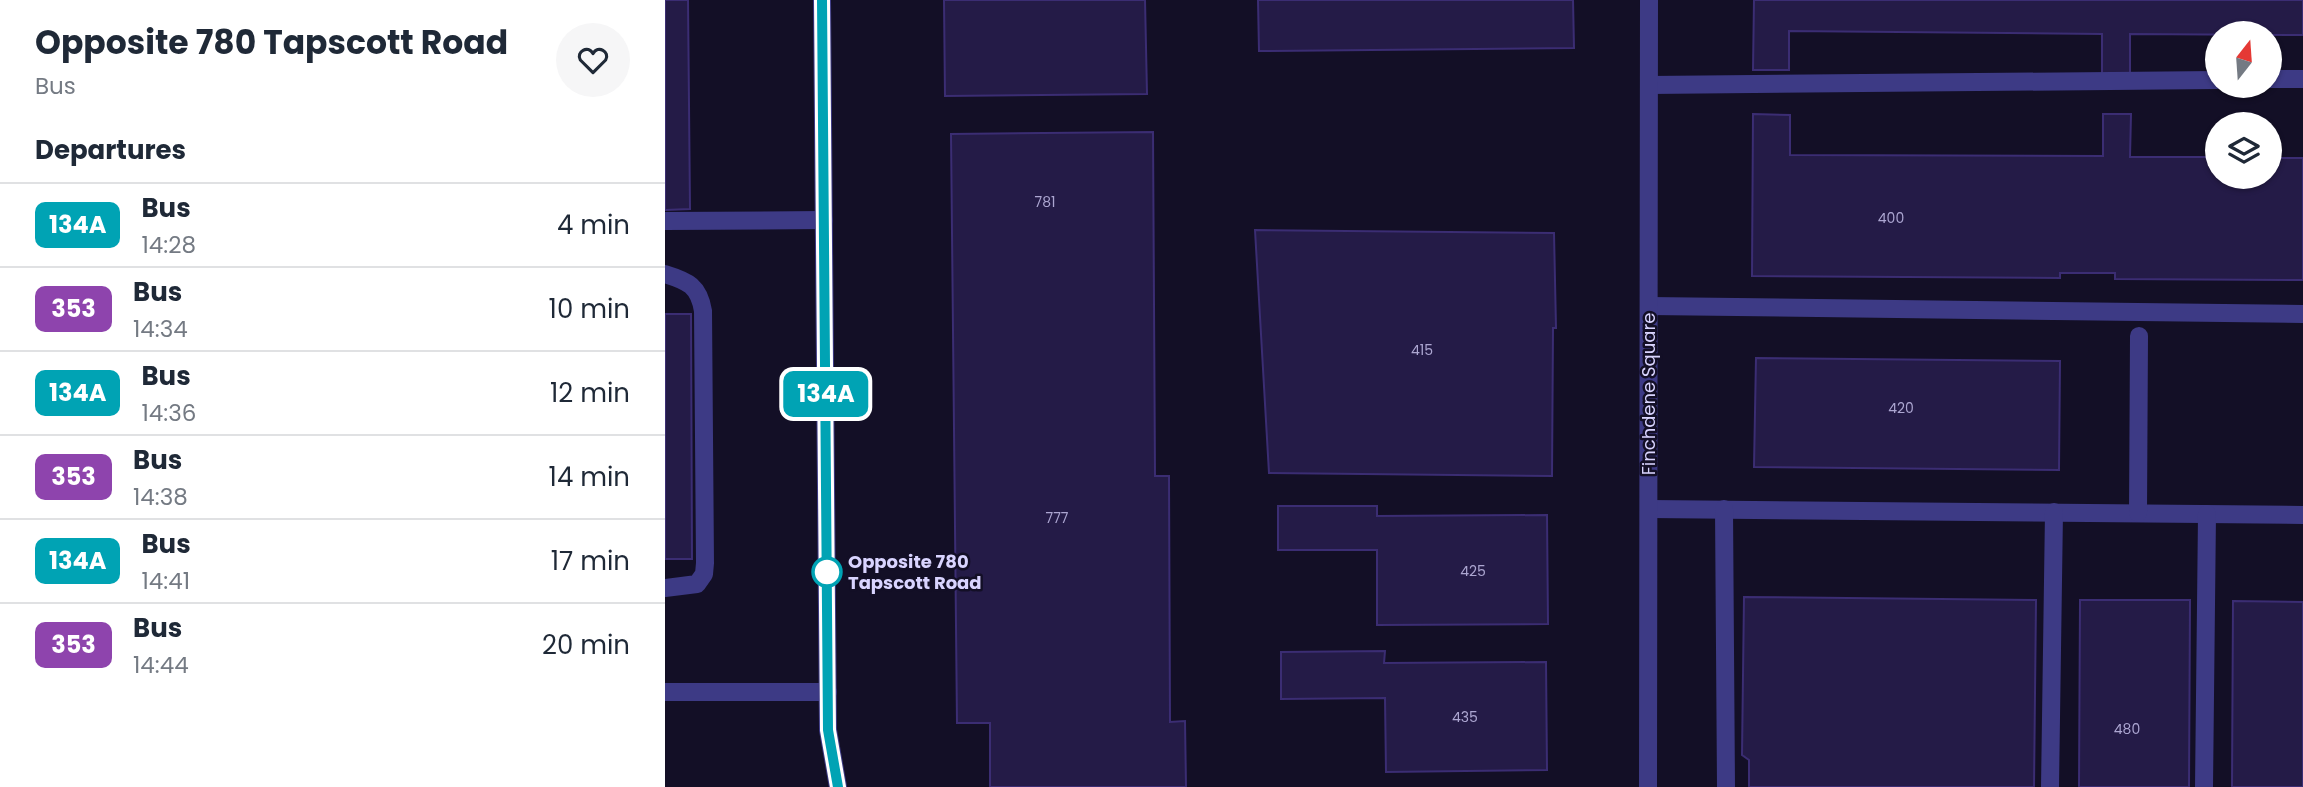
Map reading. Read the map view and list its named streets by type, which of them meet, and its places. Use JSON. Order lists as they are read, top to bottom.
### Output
{
  "streets": {
    "street": ["Finchdene Square"]
  },
  "places": ["Opposite 780 Tapscott Road"],
  "lines": ["bus line 134A"],
  "house_numbers": [
    "781",
    "400",
    "415",
    "420",
    "777",
    "425",
    "435",
    "480"
  ],
  "north": "top",
  "page": {
    "heading": [
      ["Opposite 780 Tapscott Road", "Bus"],
      "Departures"
    ],
    "on_map": "134A",
    "list": [
      {
        "mark": "134A",
        "name": "Bus",
        "note": "14:28",
        "value": "4 min"
      },
      {
        "mark": "353",
        "name": "Bus",
        "note": "14:34",
        "value": "10 min"
      },
      {
        "mark": "134A",
        "name": "Bus",
        "note": "14:36",
        "value": "12 min"
      },
      {
        "mark": "353",
        "name": "Bus",
        "note": "14:38",
        "value": "14 min"
      },
      {
        "mark": "134A",
        "name": "Bus",
        "note": "14:41",
        "value": "17 min"
      },
      {
        "mark": "353",
        "name": "Bus",
        "note": "14:44",
        "value": "20 min"
      }
    ]
  }
}
